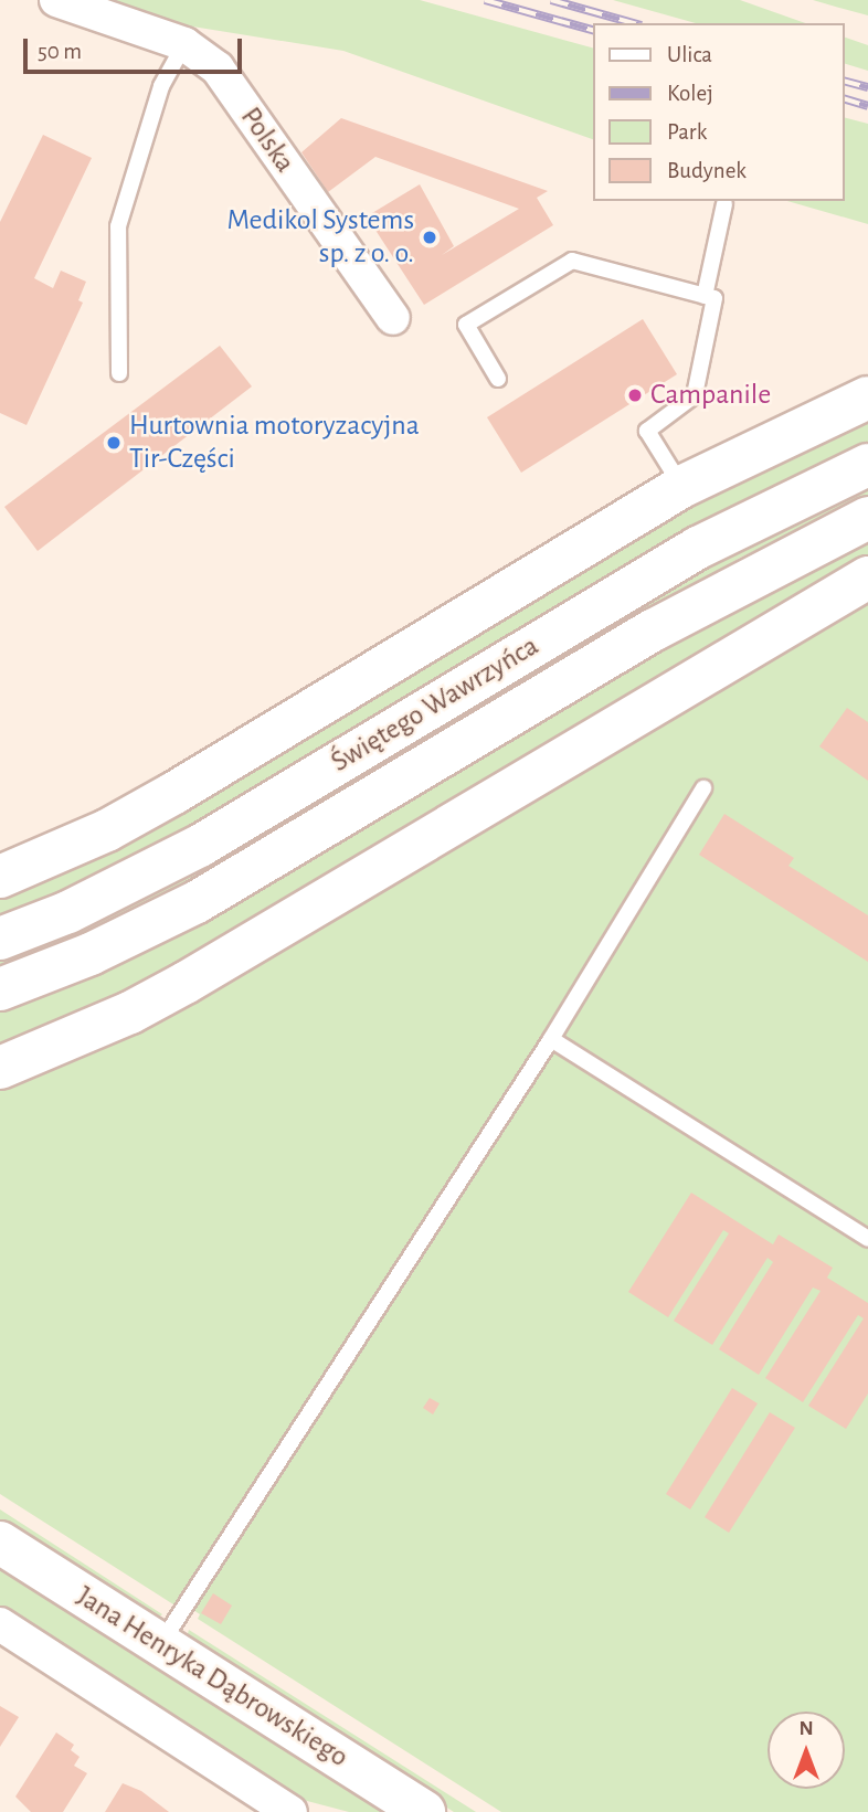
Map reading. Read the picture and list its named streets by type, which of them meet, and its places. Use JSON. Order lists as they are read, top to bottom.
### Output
{
  "streets": {
    "main road": ["Świętego Wawrzyńca", "Jana Henryka Dąbrowskiego"],
    "street": ["Polska"]
  },
  "places": ["Medikol Systems sp. z o. o.", "Campanile", "Hurtownia motoryzacyjna Tir-Części"],
  "legend": [
    "Ulica",
    "Kolej",
    "Park",
    "Budynek"
  ],
  "scale_bar": "50 m",
  "north": "top"
}
